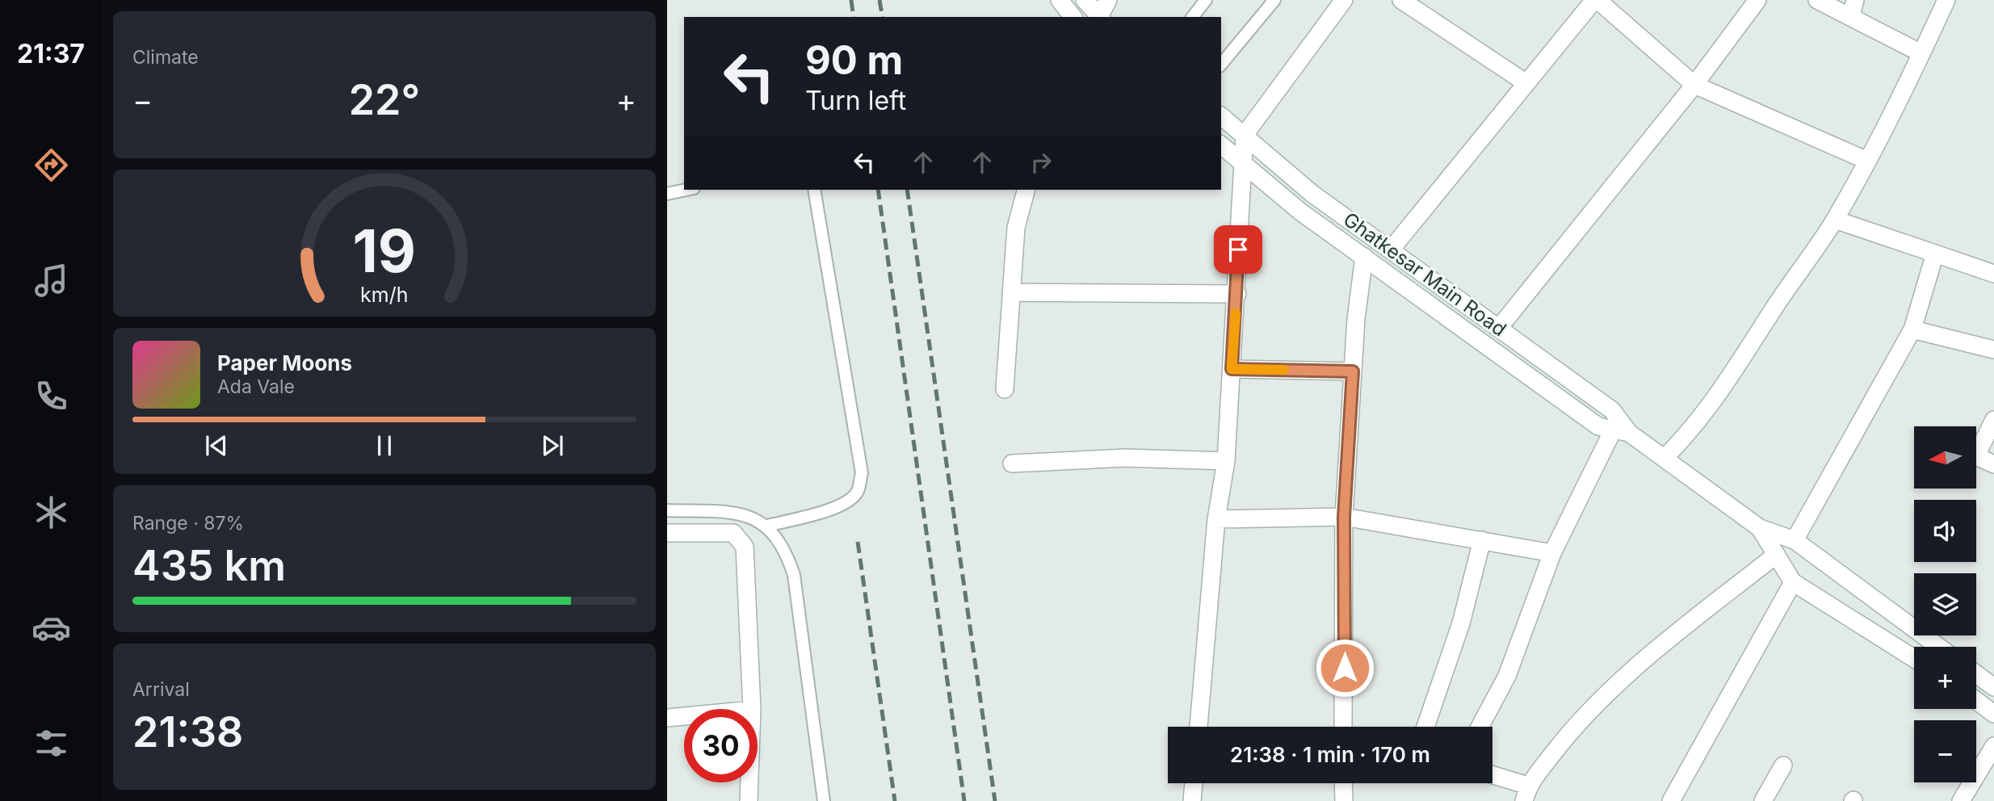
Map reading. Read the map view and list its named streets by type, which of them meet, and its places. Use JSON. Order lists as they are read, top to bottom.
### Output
{
  "streets": {
    "street": ["Ghatkesar Main Road"]
  },
  "north": "left",
  "page": {
    "tabs": "21:37",
    "tile": [
      "Climate",
      ["Range · 87%", "435 km"],
      ["Arrival", "21:38"]
    ],
    "turn": ["90 m", "Turn left"],
    "heat": ["−", "22°", "+"],
    "song": ["Paper Moons", "Ada Vale"],
    "map_buttons": ["+", "−"],
    "limit": "30",
    "trip": "21:38 · 1 min · 170 m",
    "gauge": ["19", "km/h"]
  }
}
